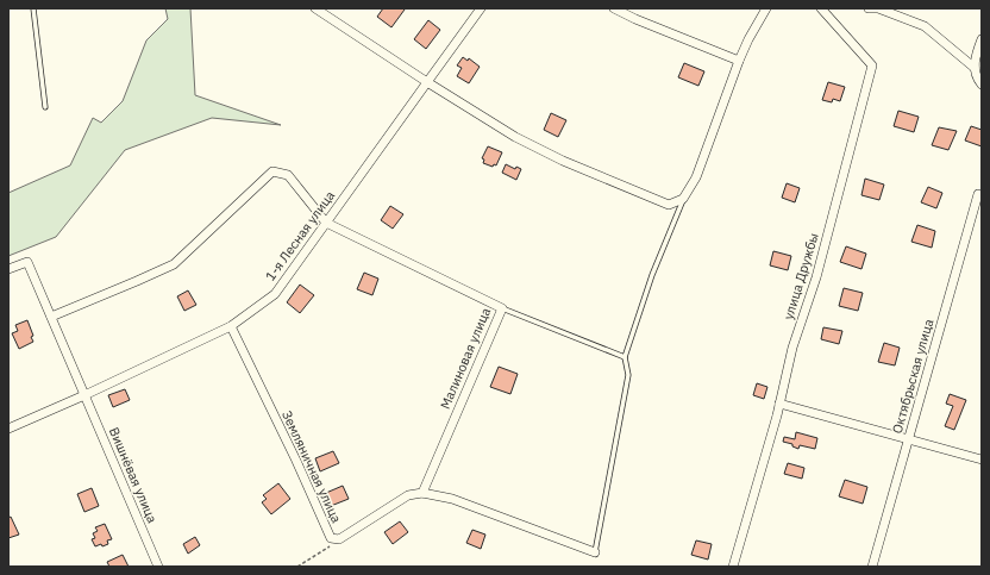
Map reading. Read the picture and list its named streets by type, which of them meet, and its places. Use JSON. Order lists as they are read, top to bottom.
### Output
{
  "streets": {
    "street": [
      "1-я Лесная улица",
      "улица Дружбы",
      "Малиновая улица",
      "Октябрьская улица",
      "Земляничная улица",
      "Вишнёвая улица"
    ]
  },
  "crossings": [
    ["1-я Лесная улица", "Малиновая улица"],
    ["1-я Лесная улица", "Земляничная улица"],
    ["1-я Лесная улица", "Вишнёвая улица"],
    ["Малиновая улица", "Земляничная улица"]
  ]
}
